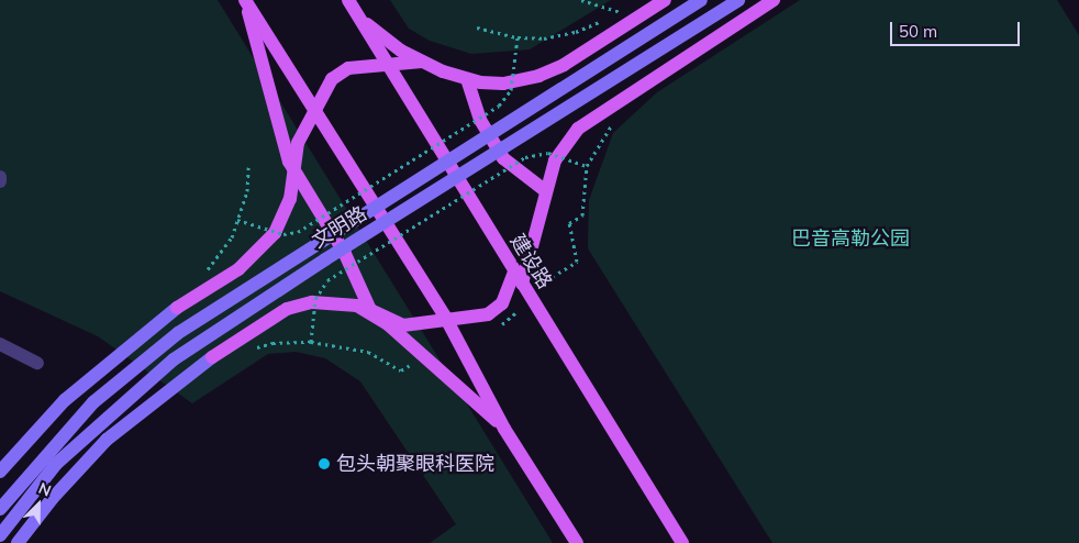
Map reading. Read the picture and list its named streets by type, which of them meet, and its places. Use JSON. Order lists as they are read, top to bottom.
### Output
{
  "streets": {
    "main road": ["文明路", "建设路"]
  },
  "parks": ["巴音高勒公园"],
  "places": ["包头朝聚眼科医院"],
  "scale_bar": "50 m",
  "north": "top right"
}
